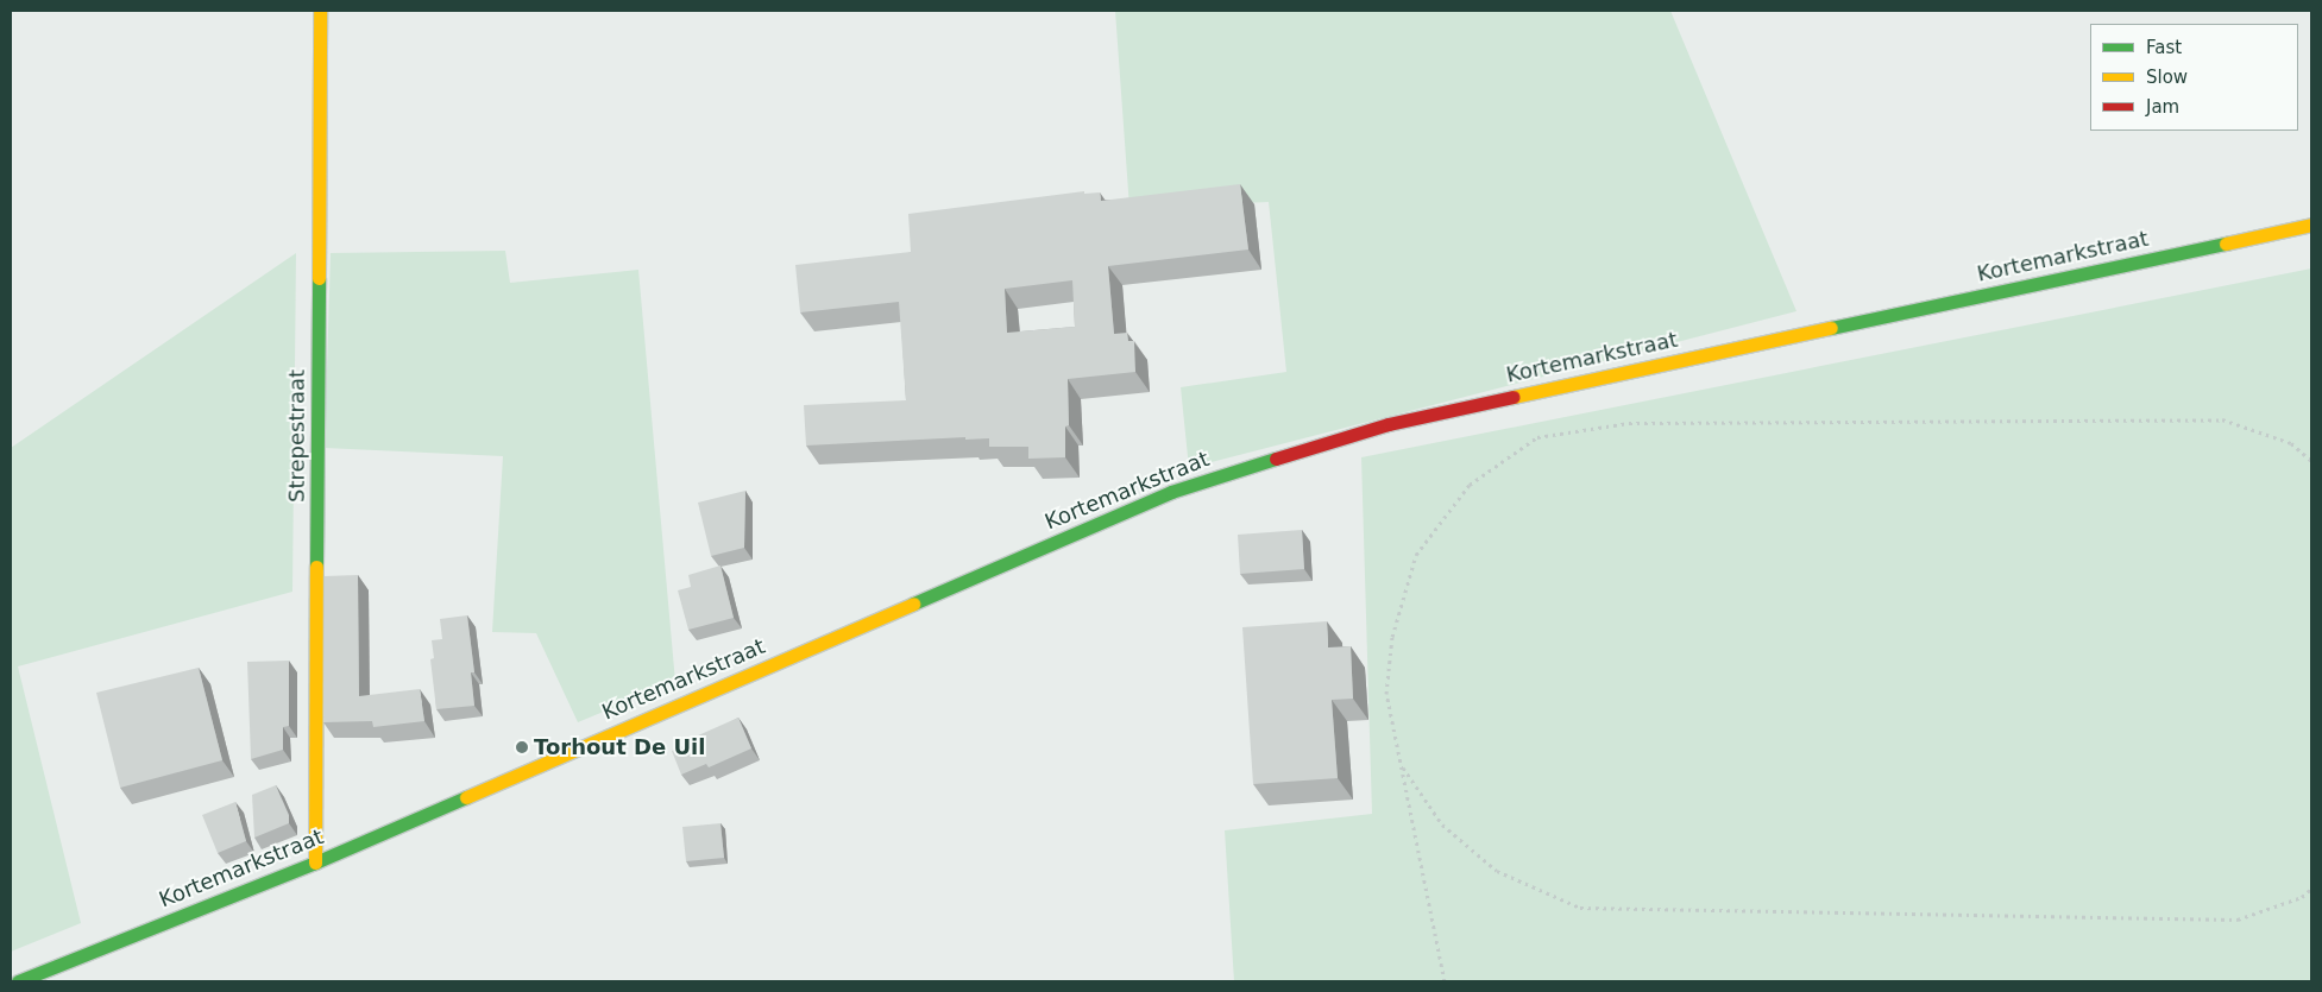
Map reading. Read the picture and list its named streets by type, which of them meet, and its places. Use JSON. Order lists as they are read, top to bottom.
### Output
{
  "streets": {
    "street": ["Kortemarkstraat", "Strepestraat"]
  },
  "crossings": [
    ["Kortemarkstraat", "Strepestraat"]
  ],
  "places": ["Torhout De Uil"],
  "legend": ["Fast", "Slow", "Jam"]
}
